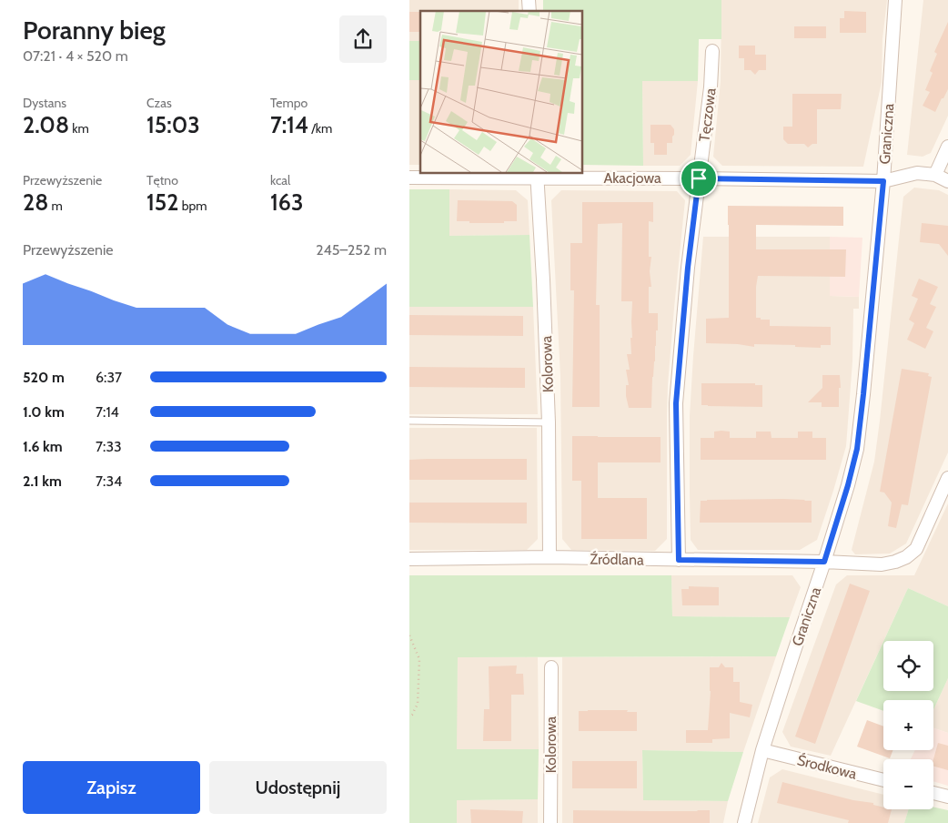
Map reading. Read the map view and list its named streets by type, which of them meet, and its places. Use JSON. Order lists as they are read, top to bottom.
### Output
{
  "streets": {
    "street": [
      "Tęczowa",
      "Graniczna",
      "Akacjowa",
      "Kolorowa",
      "Źródlana",
      "Środkowa"
    ]
  },
  "crossings": [
    ["Tęczowa", "Akacjowa"],
    ["Tęczowa", "Źródlana"],
    ["Graniczna", "Akacjowa"],
    ["Graniczna", "Źródlana"],
    ["Graniczna", "Środkowa"],
    ["Akacjowa", "Kolorowa"],
    ["Kolorowa", "Źródlana"]
  ],
  "page": {
    "heading": ["Poranny bieg", "07:21 · 4 × 520 m"],
    "stats": [
      ["Dystans", "2.08 km"],
      ["Czas", "15:03"],
      ["Tempo", "7:14 /km"],
      ["Przewyższenie", "28 m"],
      ["Tętno", "152 bpm"],
      ["kcal", "163"]
    ],
    "chart": ["Przewyższenie", "245–252 m"],
    "list": [
      {
        "name": "520 m",
        "note": "6:37"
      },
      {
        "name": "1.0 km",
        "note": "7:14"
      },
      {
        "name": "1.6 km",
        "note": "7:33"
      },
      {
        "name": "2.1 km",
        "note": "7:34"
      }
    ],
    "map_buttons": ["+", "−"],
    "buttons": ["Zapisz", "Udostępnij"]
  }
}
